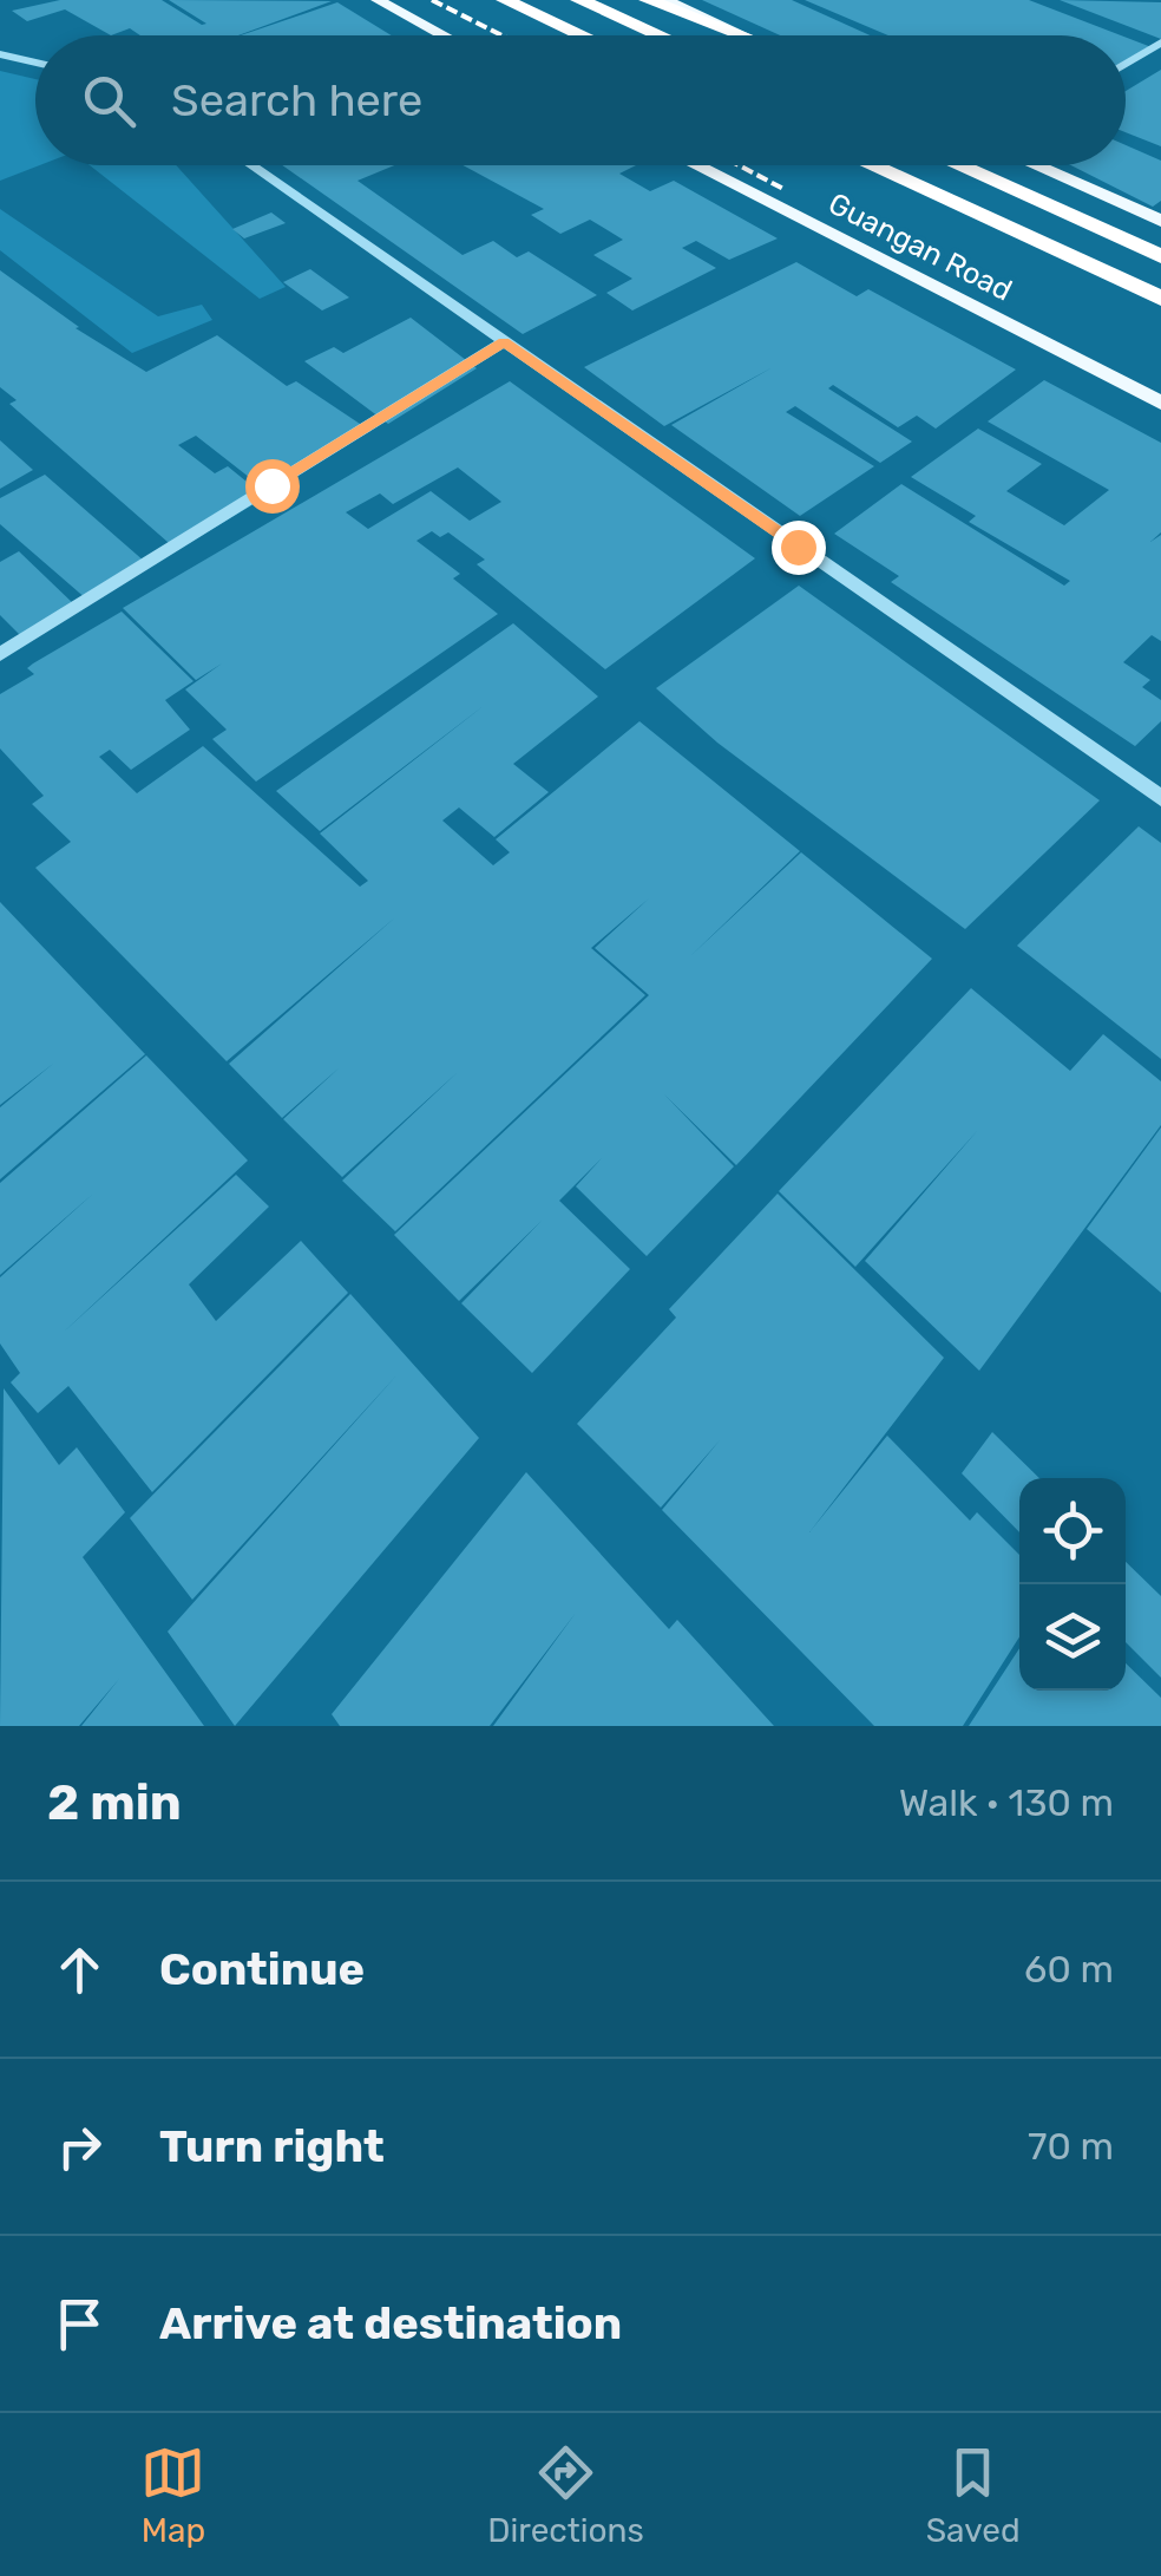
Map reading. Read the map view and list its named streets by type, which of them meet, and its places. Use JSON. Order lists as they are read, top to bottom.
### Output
{
  "streets": {
    "main road": ["Guangan Road"]
  },
  "page": {
    "search": "Search here",
    "heading": ["2 min", "Walk · 130 m"],
    "list": [
      ["Continue", "60 m"],
      ["Turn right", "70 m"],
      "Arrive at destination"
    ],
    "nav": ["Map", "Directions", "Saved"]
  }
}
